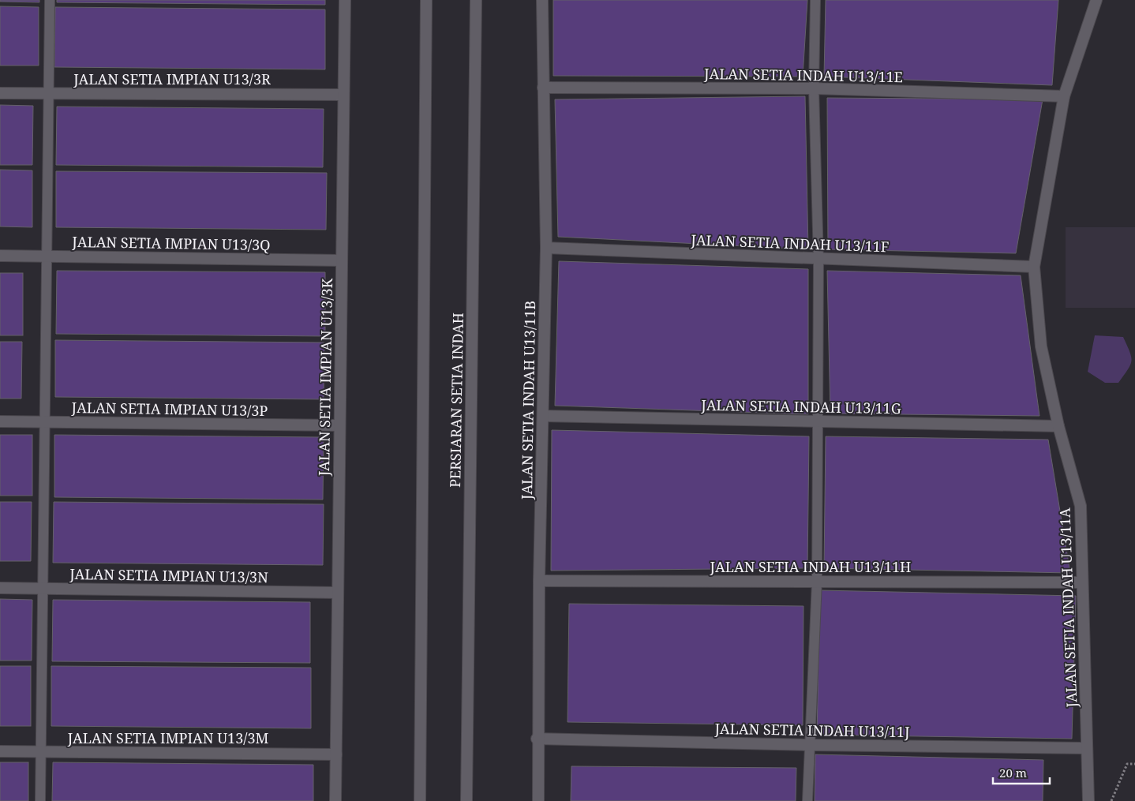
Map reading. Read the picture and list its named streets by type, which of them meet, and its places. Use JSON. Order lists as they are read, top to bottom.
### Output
{
  "streets": {
    "street": [
      "JALAN SETIA INDAH U13/11E",
      "JALAN SETIA IMPIAN U13/3R",
      "JALAN SETIA IMPIAN U13/3Q",
      "JALAN SETIA INDAH U13/11F",
      "JALAN SETIA IMPIAN U13/3K",
      "PERSIARAN SETIA INDAH",
      "JALAN SETIA INDAH U13/11B",
      "JALAN SETIA INDAH U13/11G",
      "JALAN SETIA IMPIAN U13/3P",
      "JALAN SETIA INDAH U13/11H",
      "JALAN SETIA IMPIAN U13/3N",
      "JALAN SETIA INDAH U13/11A",
      "JALAN SETIA INDAH U13/11J",
      "JALAN SETIA IMPIAN U13/3M"
    ]
  },
  "crossings": [
    ["JALAN SETIA INDAH U13/11E", "JALAN SETIA INDAH U13/11B"],
    ["JALAN SETIA INDAH U13/11E", "JALAN SETIA INDAH U13/11A"],
    ["JALAN SETIA IMPIAN U13/3R", "JALAN SETIA IMPIAN U13/3K"],
    ["JALAN SETIA IMPIAN U13/3Q", "JALAN SETIA IMPIAN U13/3K"],
    ["JALAN SETIA INDAH U13/11F", "JALAN SETIA INDAH U13/11B"],
    ["JALAN SETIA INDAH U13/11F", "JALAN SETIA INDAH U13/11A"],
    ["JALAN SETIA IMPIAN U13/3K", "JALAN SETIA IMPIAN U13/3P"],
    ["JALAN SETIA IMPIAN U13/3K", "JALAN SETIA IMPIAN U13/3N"],
    ["JALAN SETIA IMPIAN U13/3K", "JALAN SETIA IMPIAN U13/3M"],
    ["JALAN SETIA INDAH U13/11B", "JALAN SETIA INDAH U13/11G"],
    ["JALAN SETIA INDAH U13/11B", "JALAN SETIA INDAH U13/11H"],
    ["JALAN SETIA INDAH U13/11B", "JALAN SETIA INDAH U13/11J"],
    ["JALAN SETIA INDAH U13/11G", "JALAN SETIA INDAH U13/11A"],
    ["JALAN SETIA INDAH U13/11H", "JALAN SETIA INDAH U13/11A"],
    ["JALAN SETIA INDAH U13/11A", "JALAN SETIA INDAH U13/11J"]
  ],
  "scale_bar": "20 m"
}
